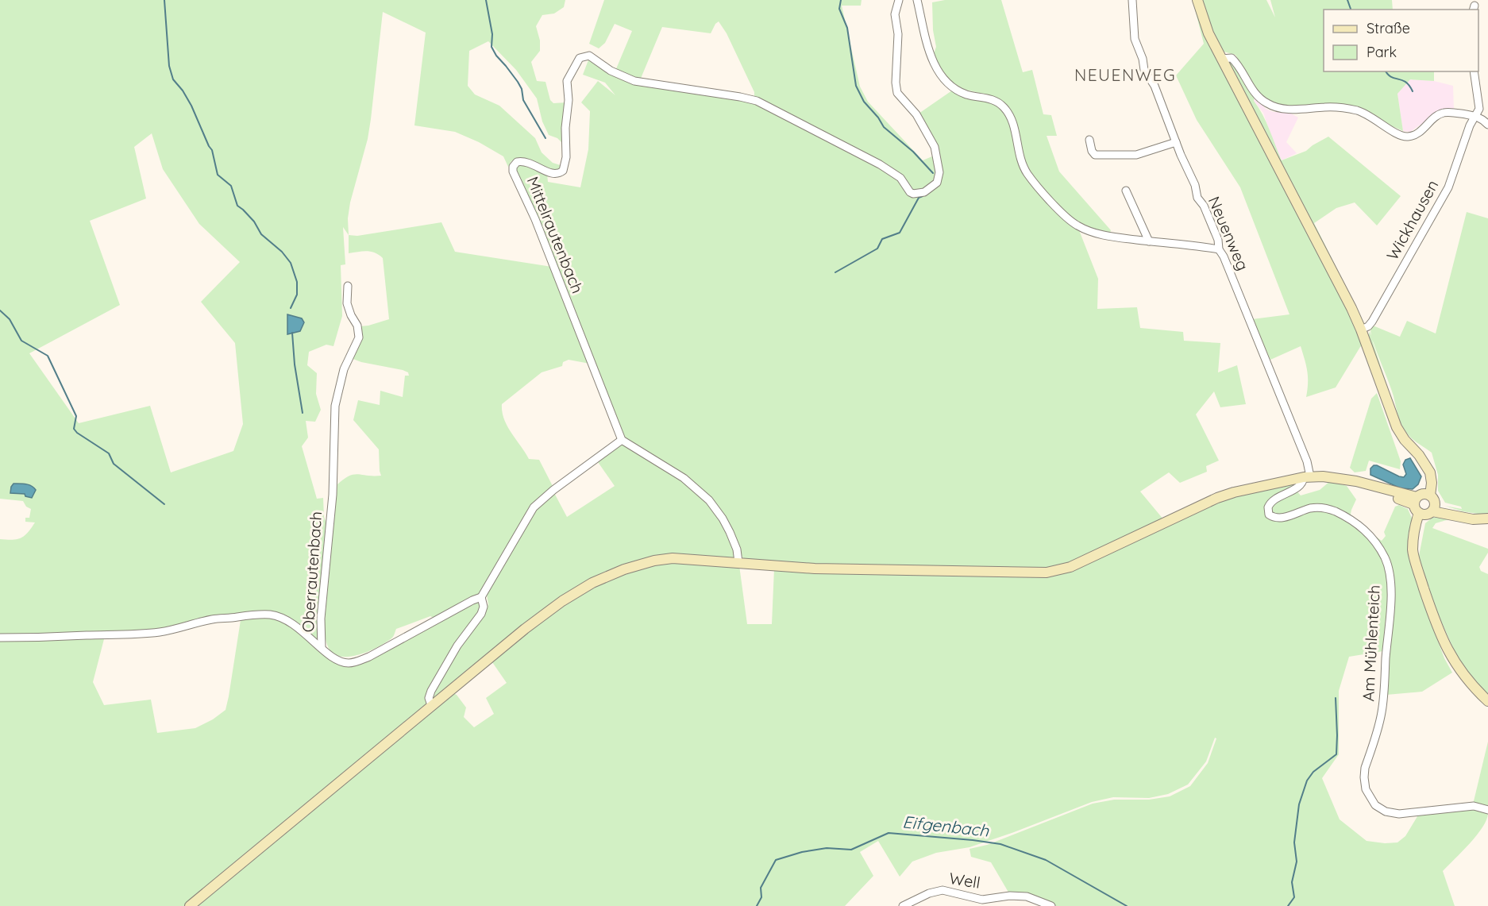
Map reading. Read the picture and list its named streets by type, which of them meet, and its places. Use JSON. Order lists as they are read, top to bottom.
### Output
{
  "streets": {
    "street": [
      "Wickhausen",
      "Neuenweg",
      "Mittelrautenbach",
      "Oberrautenbach",
      "Am Mühlenteich",
      "Well"
    ]
  },
  "crossings": [
    ["Neuenweg", "Am Mühlenteich"]
  ],
  "districts": ["NEUENWEG"],
  "water": ["Eifgenbach"],
  "legend": ["Straße", "Park"]
}
